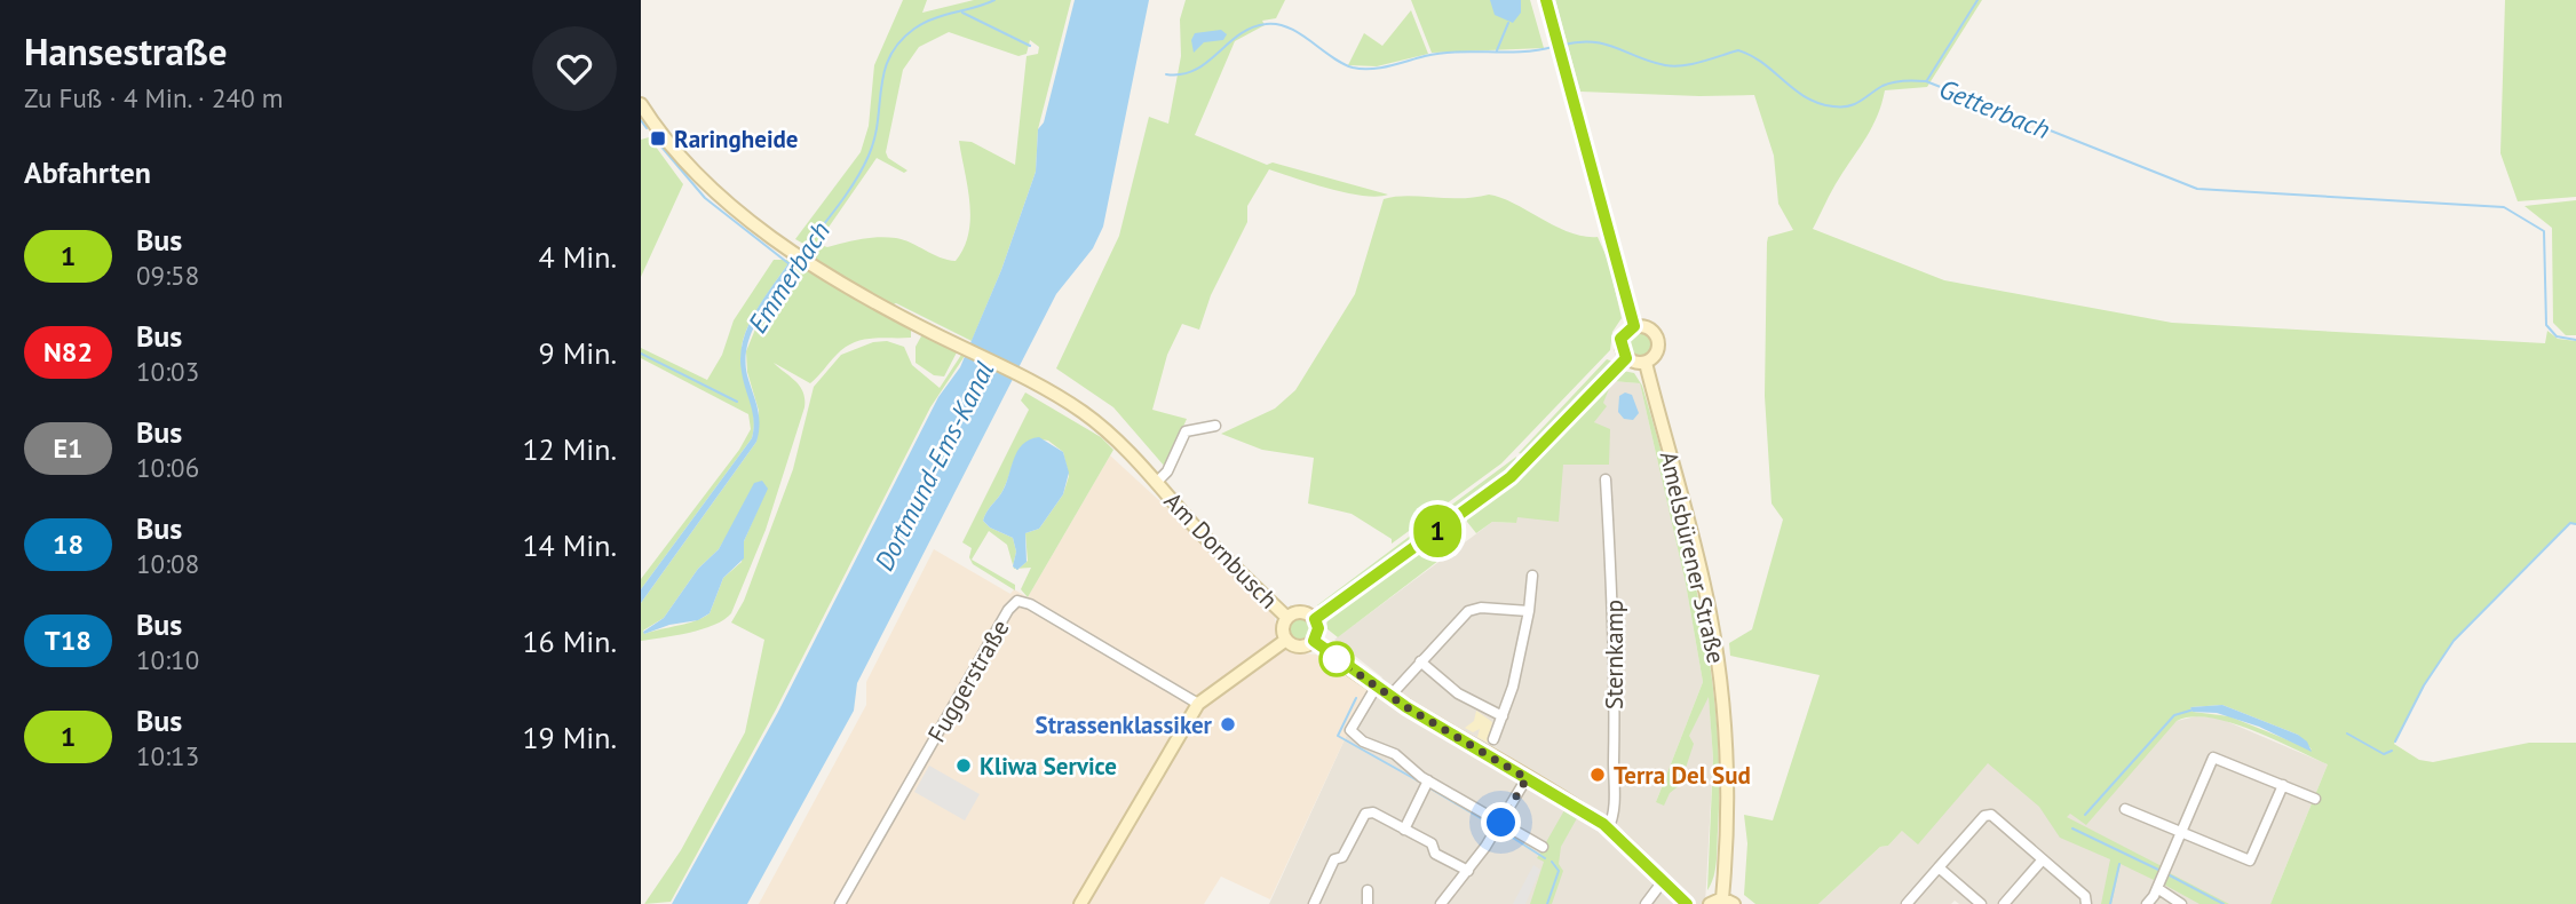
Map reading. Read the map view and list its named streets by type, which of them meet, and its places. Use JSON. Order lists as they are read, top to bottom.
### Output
{
  "streets": {
    "street": [
      "Am Dornbusch",
      "Amelsbürener Straße",
      "Sternkamp",
      "Fuggerstraße"
    ]
  },
  "water": ["Getterbach", "Emmerbach", "Dortmund-Ems-Kanal"],
  "places": {
    "transit": ["Raringheide"],
    "other": ["Strassenklassiker", "Kliwa Service", "Terra Del Sud"]
  },
  "lines": ["bus line 1"],
  "page": {
    "heading": [
      ["Hansestraße", "Zu Fuß · 4 Min. · 240 m"],
      "Abfahrten"
    ],
    "on_map": "1",
    "list": [
      {
        "mark": "1",
        "name": "Bus",
        "note": "09:58",
        "value": "4 Min."
      },
      {
        "mark": "N82",
        "name": "Bus",
        "note": "10:03",
        "value": "9 Min."
      },
      {
        "mark": "E1",
        "name": "Bus",
        "note": "10:06",
        "value": "12 Min."
      },
      {
        "mark": "18",
        "name": "Bus",
        "note": "10:08",
        "value": "14 Min."
      },
      {
        "mark": "T18",
        "name": "Bus",
        "note": "10:10",
        "value": "16 Min."
      },
      {
        "mark": "1",
        "name": "Bus",
        "note": "10:13",
        "value": "19 Min."
      }
    ]
  }
}
